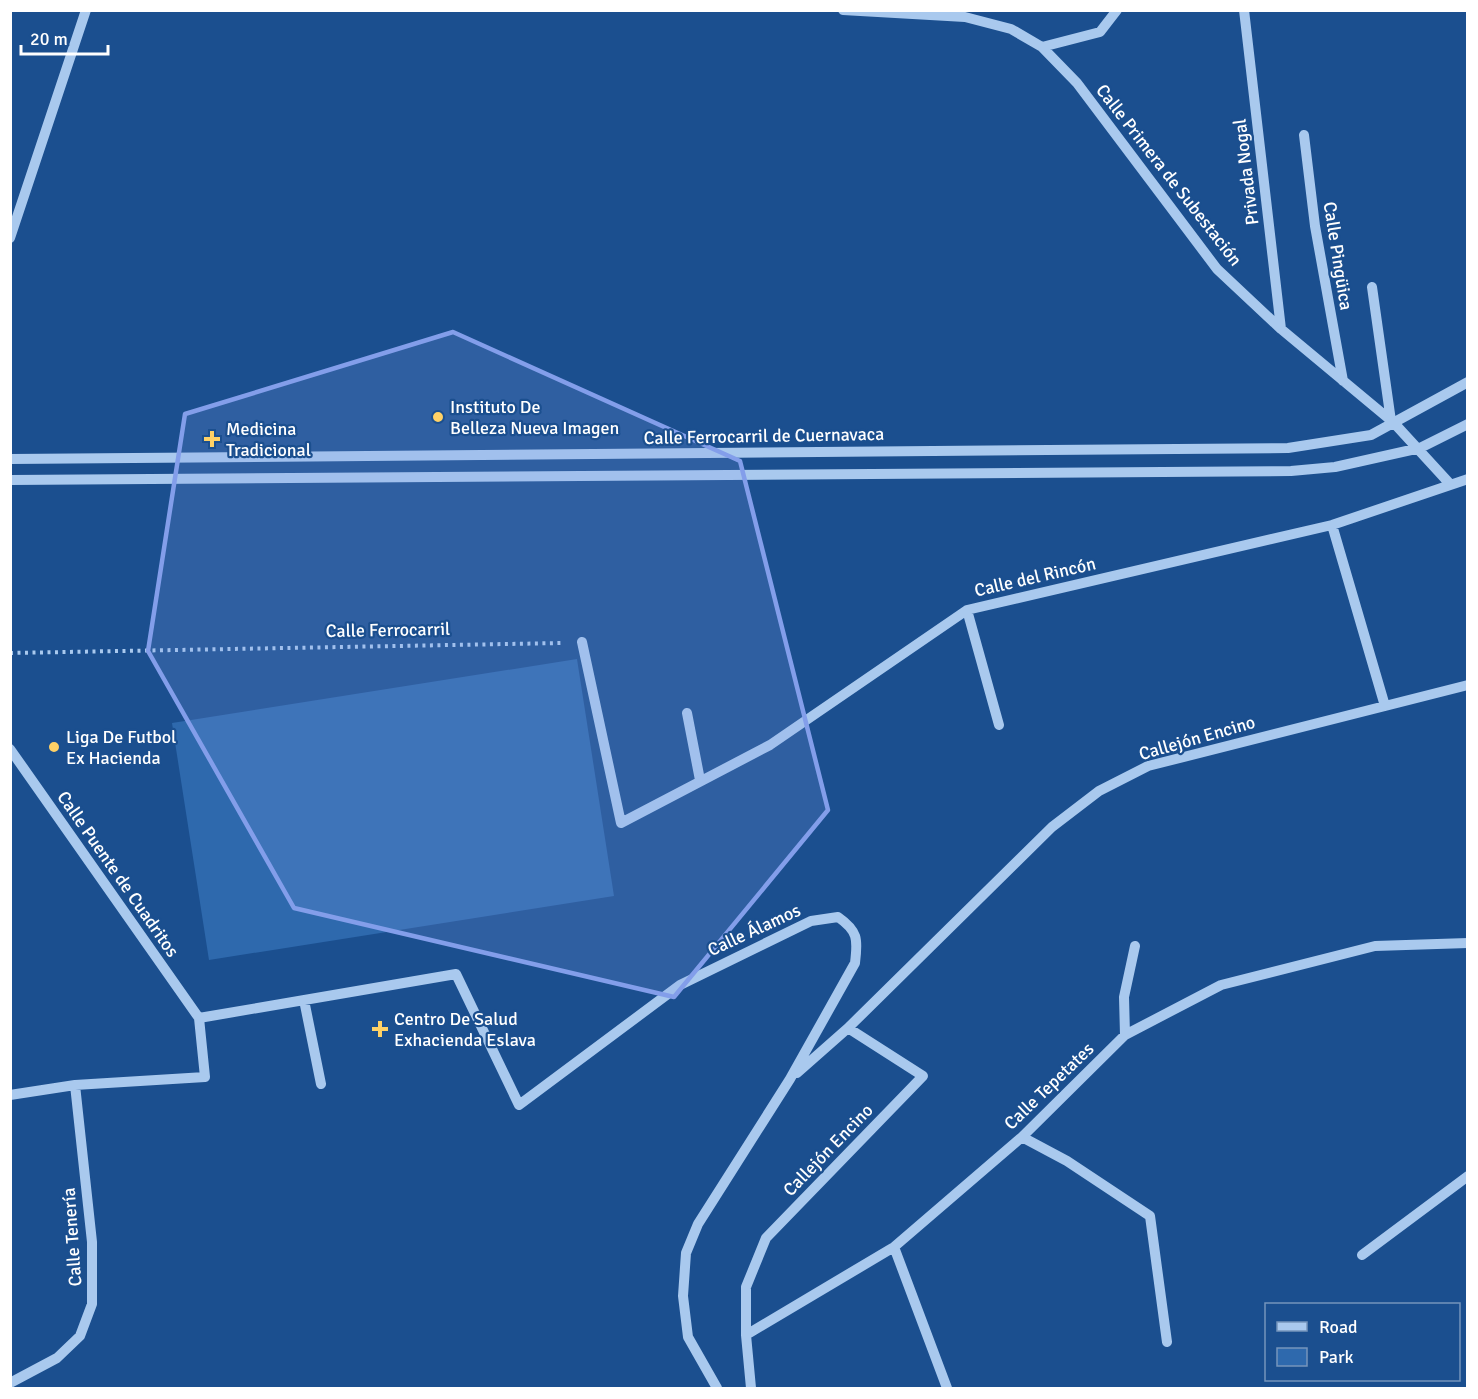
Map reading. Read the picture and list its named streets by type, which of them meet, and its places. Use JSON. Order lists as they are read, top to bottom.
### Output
{
  "streets": {
    "street": [
      "Privada Nogal",
      "Calle Primera de Subestación",
      "Calle Pingüica",
      "Calle Ferrocarril de Cuernavaca",
      "Calle del Rincón",
      "Callejón Encino",
      "Calle Puente de Cuadritos",
      "Calle Álamos",
      "Calle Tepetates",
      "Calle Tenería"
    ],
    "path": ["Calle Ferrocarril"]
  },
  "crossings": [
    ["Privada Nogal", "Calle Primera de Subestación"],
    ["Calle Primera de Subestación", "Calle Pingüica"],
    ["Calle Primera de Subestación", "Calle Ferrocarril de Cuernavaca"],
    ["Calle Primera de Subestación", "Calle del Rincón"],
    ["Calle del Rincón", "Calle Ferrocarril"],
    ["Callejón Encino", "Calle Álamos"],
    ["Callejón Encino", "Calle Tepetates"],
    ["Calle Puente de Cuadritos", "Calle Tenería"]
  ],
  "places": {
    "other": ["Instituto De Belleza Nueva Imagen", "Liga De Futbol Ex Hacienda"],
    "health": ["Medicina Tradicional", "Centro De Salud Exhacienda Eslava"]
  },
  "legend": ["Road", "Park"],
  "scale_bar": "20 m"
}
